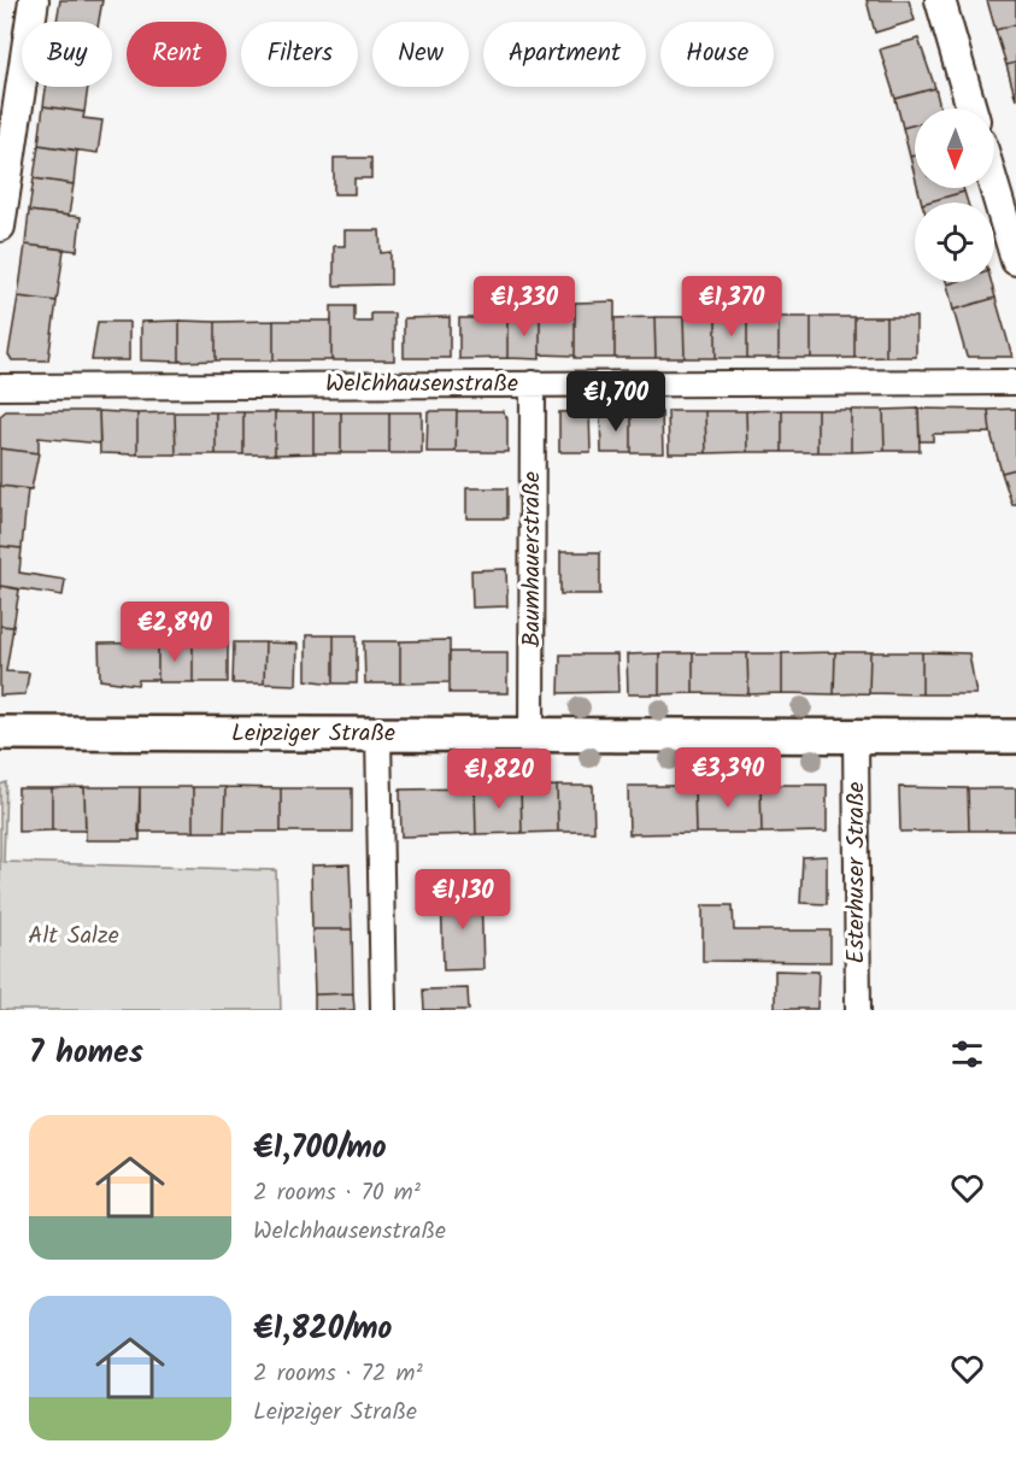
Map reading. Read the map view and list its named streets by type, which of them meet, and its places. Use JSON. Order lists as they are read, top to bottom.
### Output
{
  "streets": {
    "main road": ["Leipziger Straße"],
    "street": ["Welchhausenstraße", "Baumhauerstraße", "Esterhuser Straße"]
  },
  "crossings": [
    ["Welchhausenstraße", "Baumhauerstraße"],
    ["Baumhauerstraße", "Leipziger Straße"],
    ["Leipziger Straße", "Esterhuser Straße"]
  ],
  "parks": ["Alt Salze"],
  "north": "bottom",
  "page": {
    "chip": [
      "Buy",
      "Rent",
      "Filters",
      "New",
      "Apartment",
      "House"
    ],
    "price": [
      "€1,330",
      "€1,370",
      "€1,700",
      "€2,890",
      "€3,390",
      "€1,820",
      "€1,130"
    ],
    "heading": "7 homes",
    "list": [
      {
        "name": "€1,700/mo",
        "note": "2 rooms · 70 m² · Welchhausenstraße"
      },
      {
        "name": "€1,820/mo",
        "note": "2 rooms · 72 m² · Leipziger Straße"
      }
    ]
  }
}
